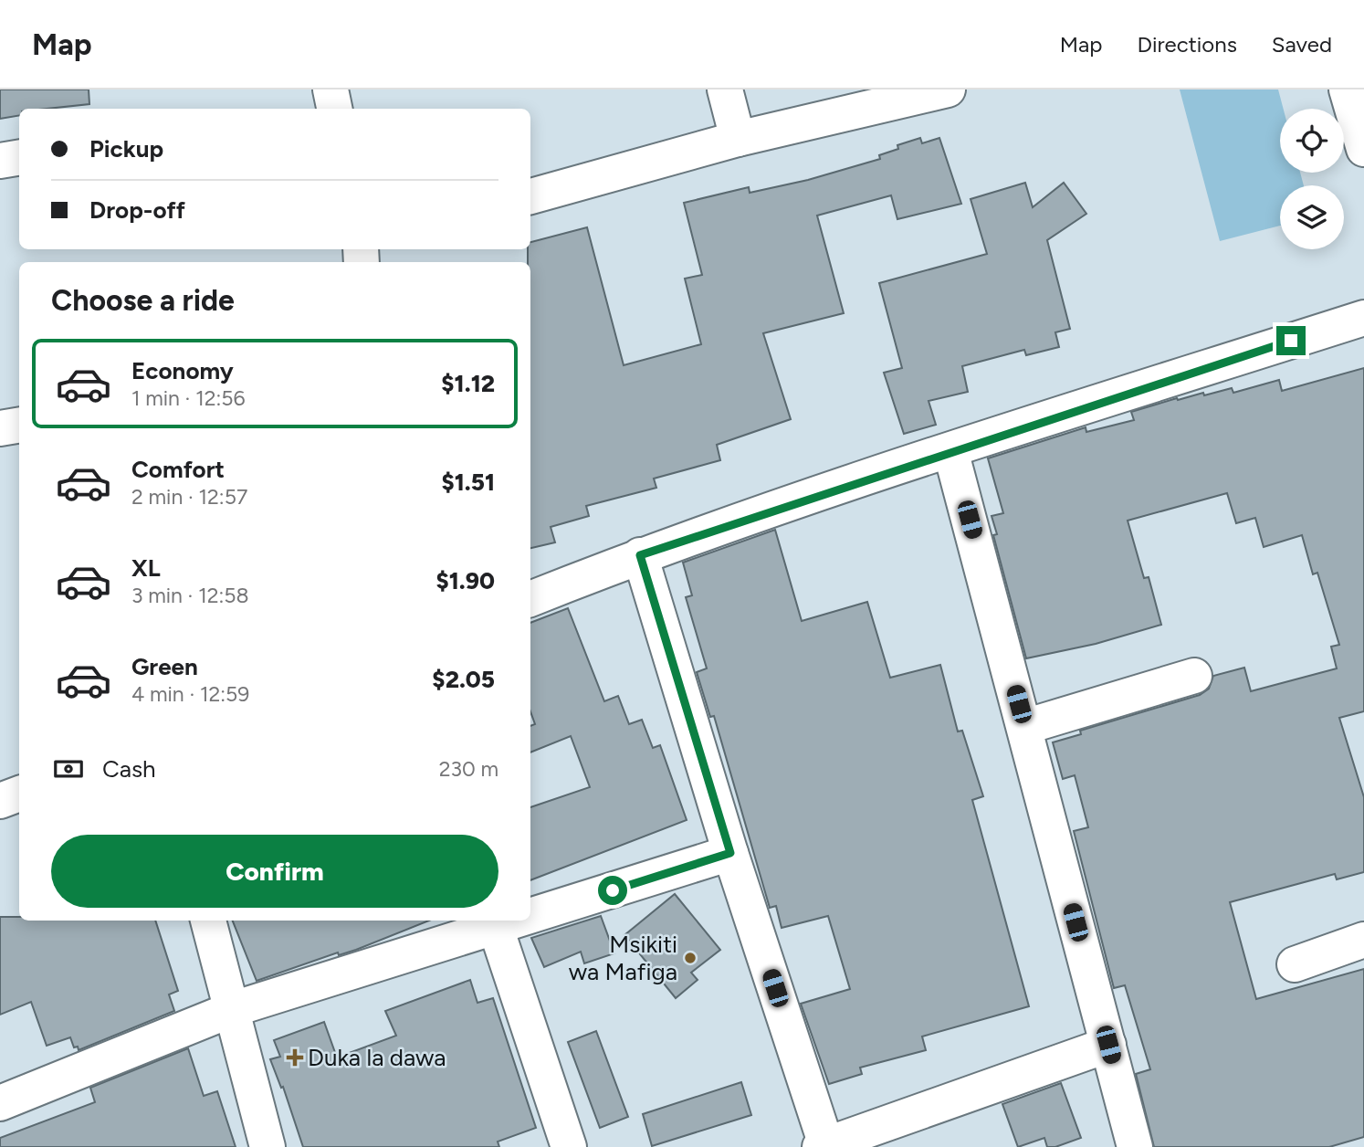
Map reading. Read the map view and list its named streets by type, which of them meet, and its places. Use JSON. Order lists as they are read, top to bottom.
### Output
{
  "places": {
    "other": ["Msikiti wa Mafiga"],
    "health": ["Duka la dawa"]
  },
  "page": {
    "header": "Map",
    "nav": ["Map", "Directions", "Saved"],
    "banner": ["Pickup", "Drop-off"],
    "heading": "Choose a ride",
    "list": [
      {
        "name": "Economy",
        "note": "1 min · 12:56",
        "value": "$1.12"
      },
      {
        "name": "Comfort",
        "note": "2 min · 12:57",
        "value": "$1.51"
      },
      {
        "name": "XL",
        "note": "3 min · 12:58",
        "value": "$1.90"
      },
      {
        "name": "Green",
        "note": "4 min · 12:59",
        "value": "$2.05"
      }
    ],
    "pay": ["Cash", "230 m"],
    "buttons": "Confirm"
  }
}
